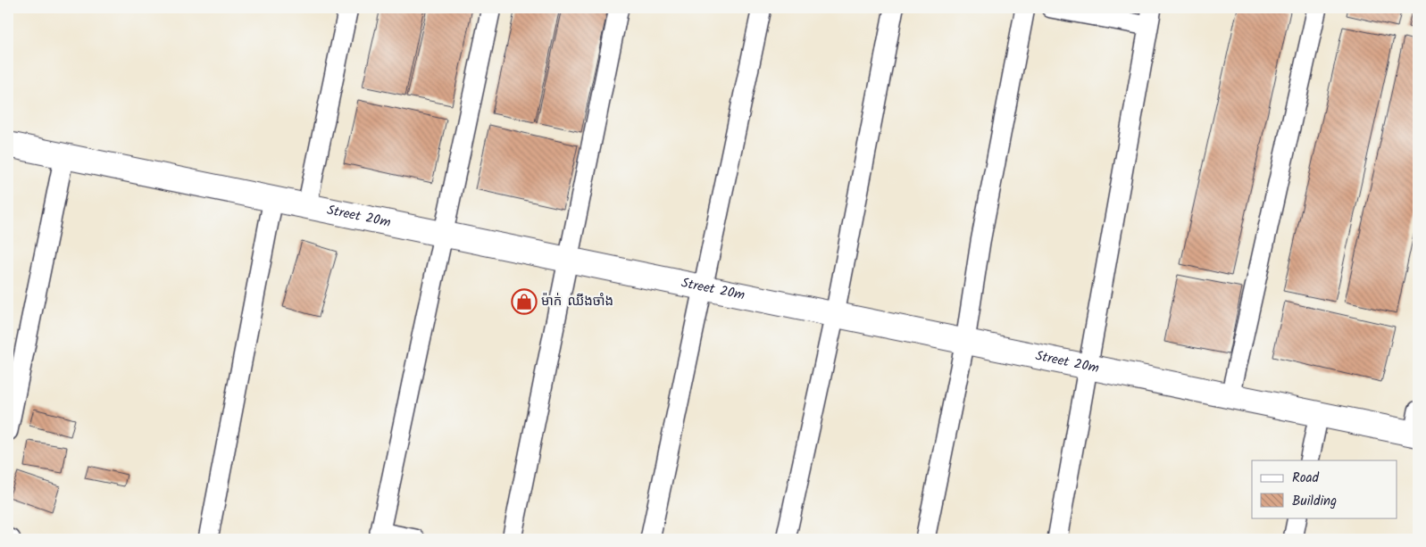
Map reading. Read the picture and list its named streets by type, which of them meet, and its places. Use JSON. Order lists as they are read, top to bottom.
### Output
{
  "streets": {
    "street": ["Street 20m"]
  },
  "places": {
    "shop": ["ម៉ាក់ ឈីងចាំង"]
  },
  "legend": ["Road", "Building"]
}
